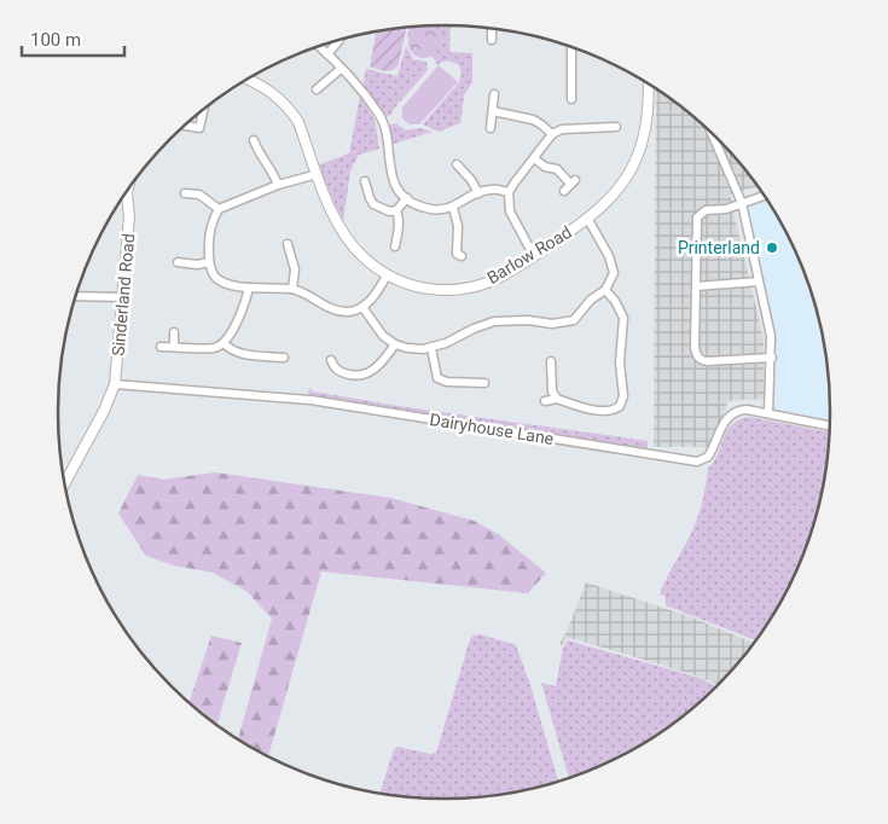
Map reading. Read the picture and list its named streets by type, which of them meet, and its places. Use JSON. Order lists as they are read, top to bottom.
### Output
{
  "streets": {
    "street": ["Barlow Road", "Sinderland Road", "Dairyhouse Lane"]
  },
  "crossings": [
    ["Sinderland Road", "Dairyhouse Lane"]
  ],
  "places": ["Printerland"],
  "scale_bar": "100 m"
}
